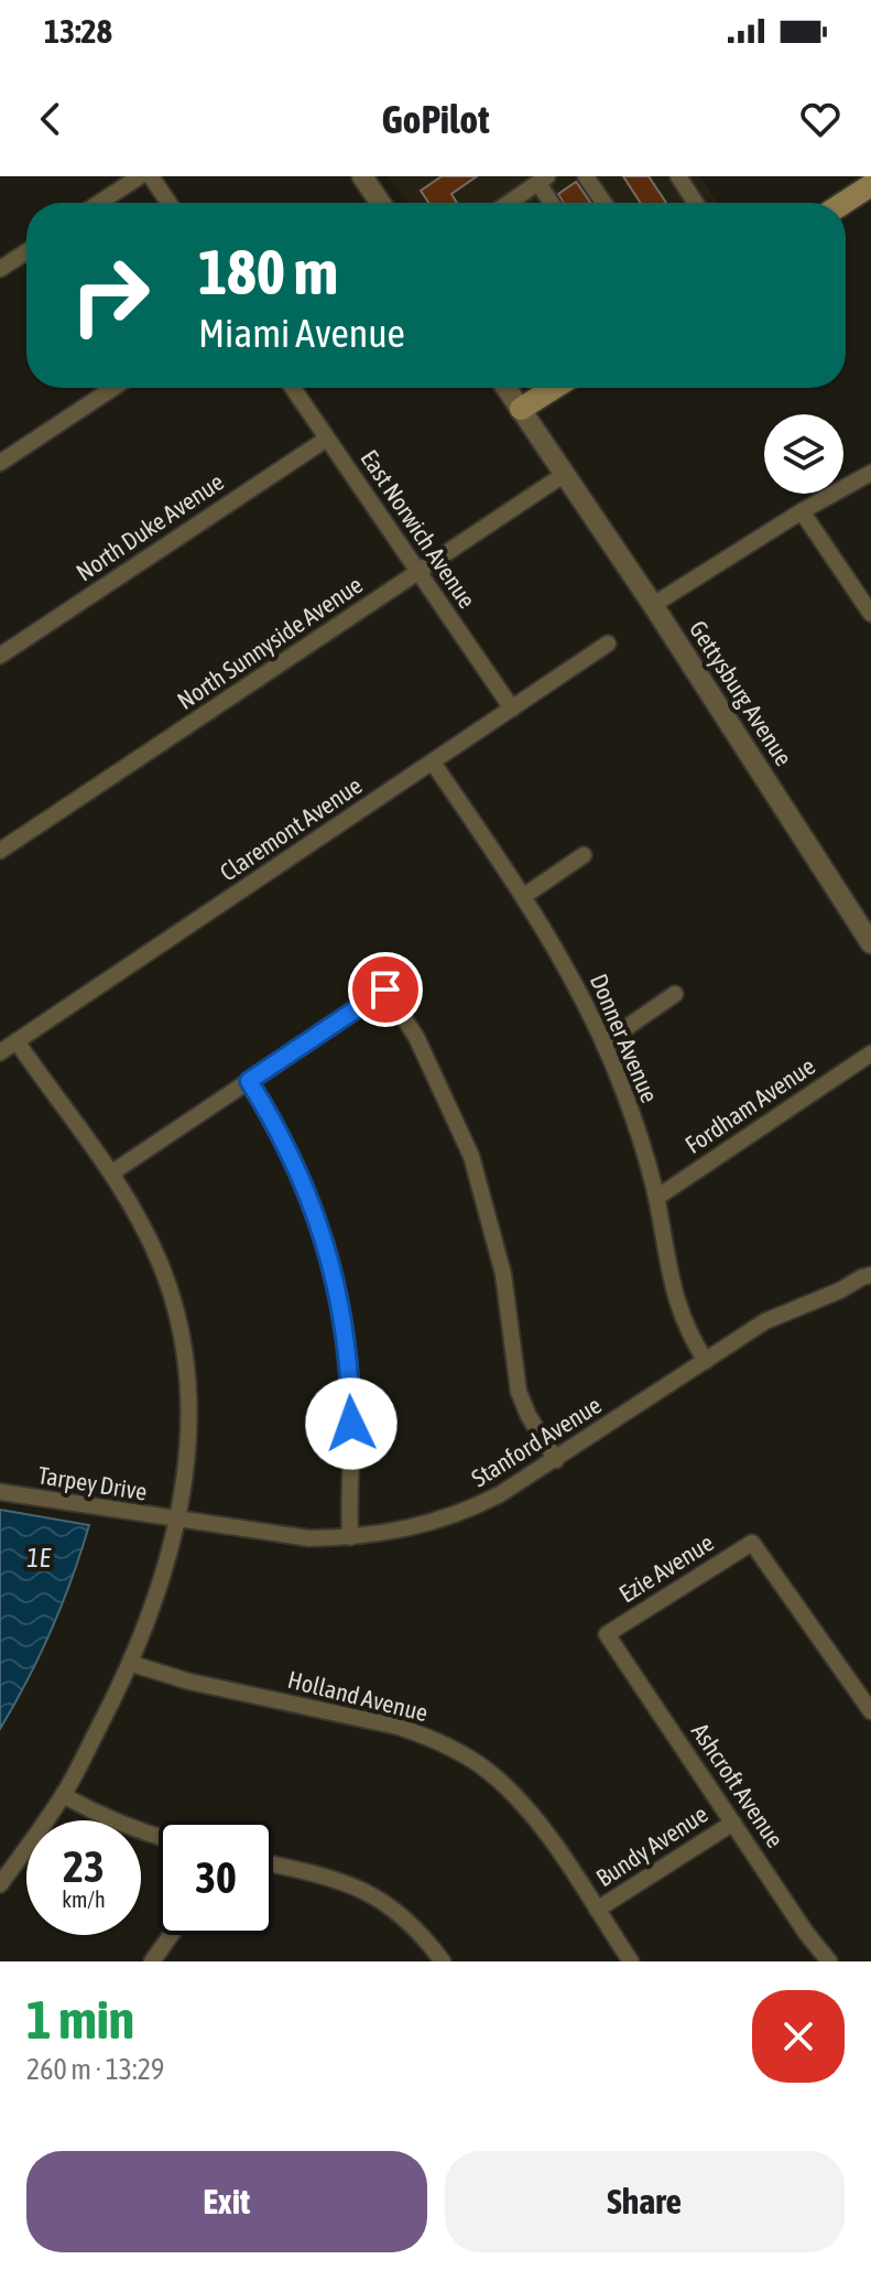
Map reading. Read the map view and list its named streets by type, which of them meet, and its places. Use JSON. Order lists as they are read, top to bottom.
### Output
{
  "streets": {
    "street": [
      "North Duke Avenue",
      "East Norwich Avenue",
      "North Sunnyside Avenue",
      "Gettysburg Avenue",
      "Claremont Avenue",
      "Donner Avenue",
      "Fordham Avenue",
      "Stanford Avenue",
      "Tarpey Drive",
      "Ezie Avenue",
      "Holland Avenue",
      "Ashcroft Avenue",
      "Bundy Avenue"
    ]
  },
  "crossings": [
    ["North Duke Avenue", "East Norwich Avenue"],
    ["East Norwich Avenue", "North Sunnyside Avenue"],
    ["East Norwich Avenue", "Claremont Avenue"],
    ["North Sunnyside Avenue", "Gettysburg Avenue"],
    ["Claremont Avenue", "Donner Avenue"],
    ["Donner Avenue", "Fordham Avenue"],
    ["Donner Avenue", "Stanford Avenue"],
    ["Stanford Avenue", "Tarpey Drive"],
    ["Ezie Avenue", "Ashcroft Avenue"],
    ["Holland Avenue", "Bundy Avenue"],
    ["Ashcroft Avenue", "Bundy Avenue"]
  ],
  "water": ["1E"],
  "page": {
    "status": "13:28",
    "header": "GoPilot",
    "turn": ["180 m", "Miami Avenue"],
    "speed": "23 km/h",
    "limit": "30",
    "heading": ["1 min", "260 m · 13:29"],
    "buttons": ["Exit", "Share"]
  }
}
